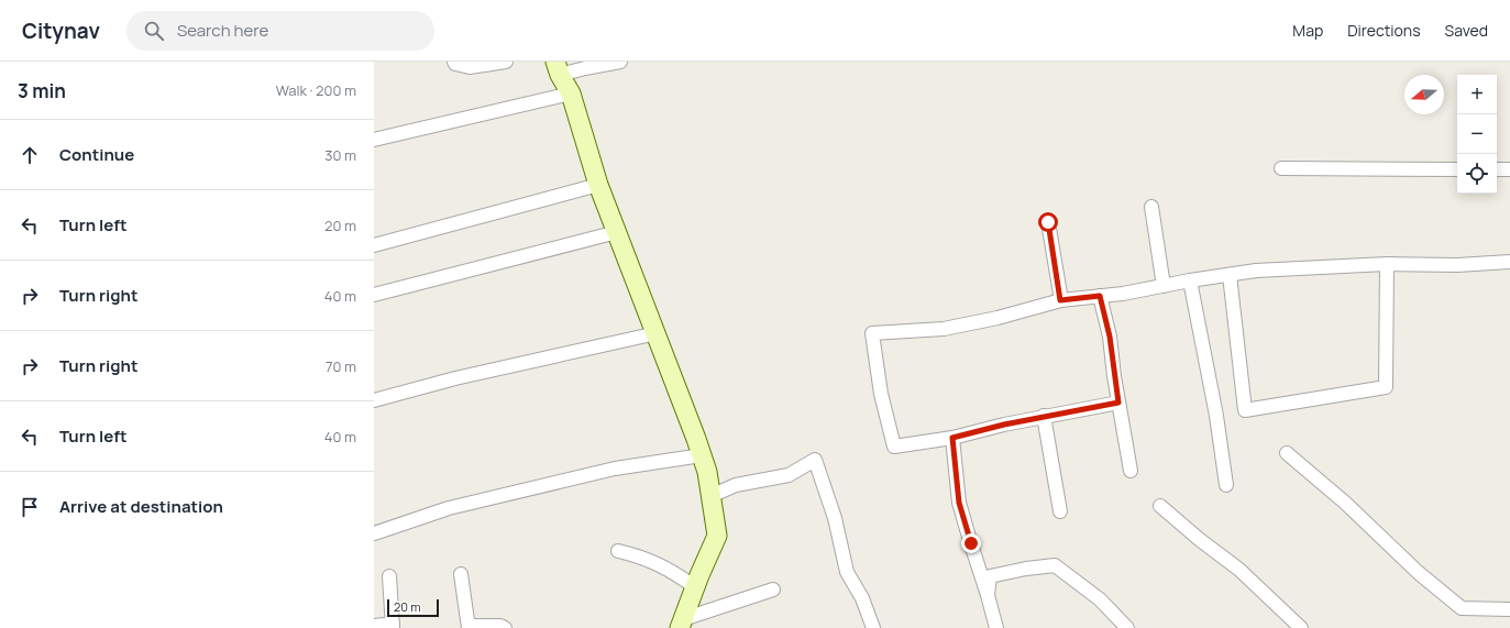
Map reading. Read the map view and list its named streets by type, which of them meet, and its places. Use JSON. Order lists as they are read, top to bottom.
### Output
{
  "scale_bar": "20 m",
  "north": "left",
  "page": {
    "header": "Citynav",
    "search": "Search here",
    "nav": ["Map", "Directions", "Saved"],
    "heading": ["3 min", "Walk · 200 m"],
    "map_buttons": ["+", "−"],
    "list": [
      ["Continue", "30 m"],
      ["Turn left", "20 m"],
      ["Turn right", "40 m"],
      ["Turn right", "70 m"],
      ["Turn left", "40 m"],
      "Arrive at destination"
    ],
    "scale": "20 m"
  }
}
